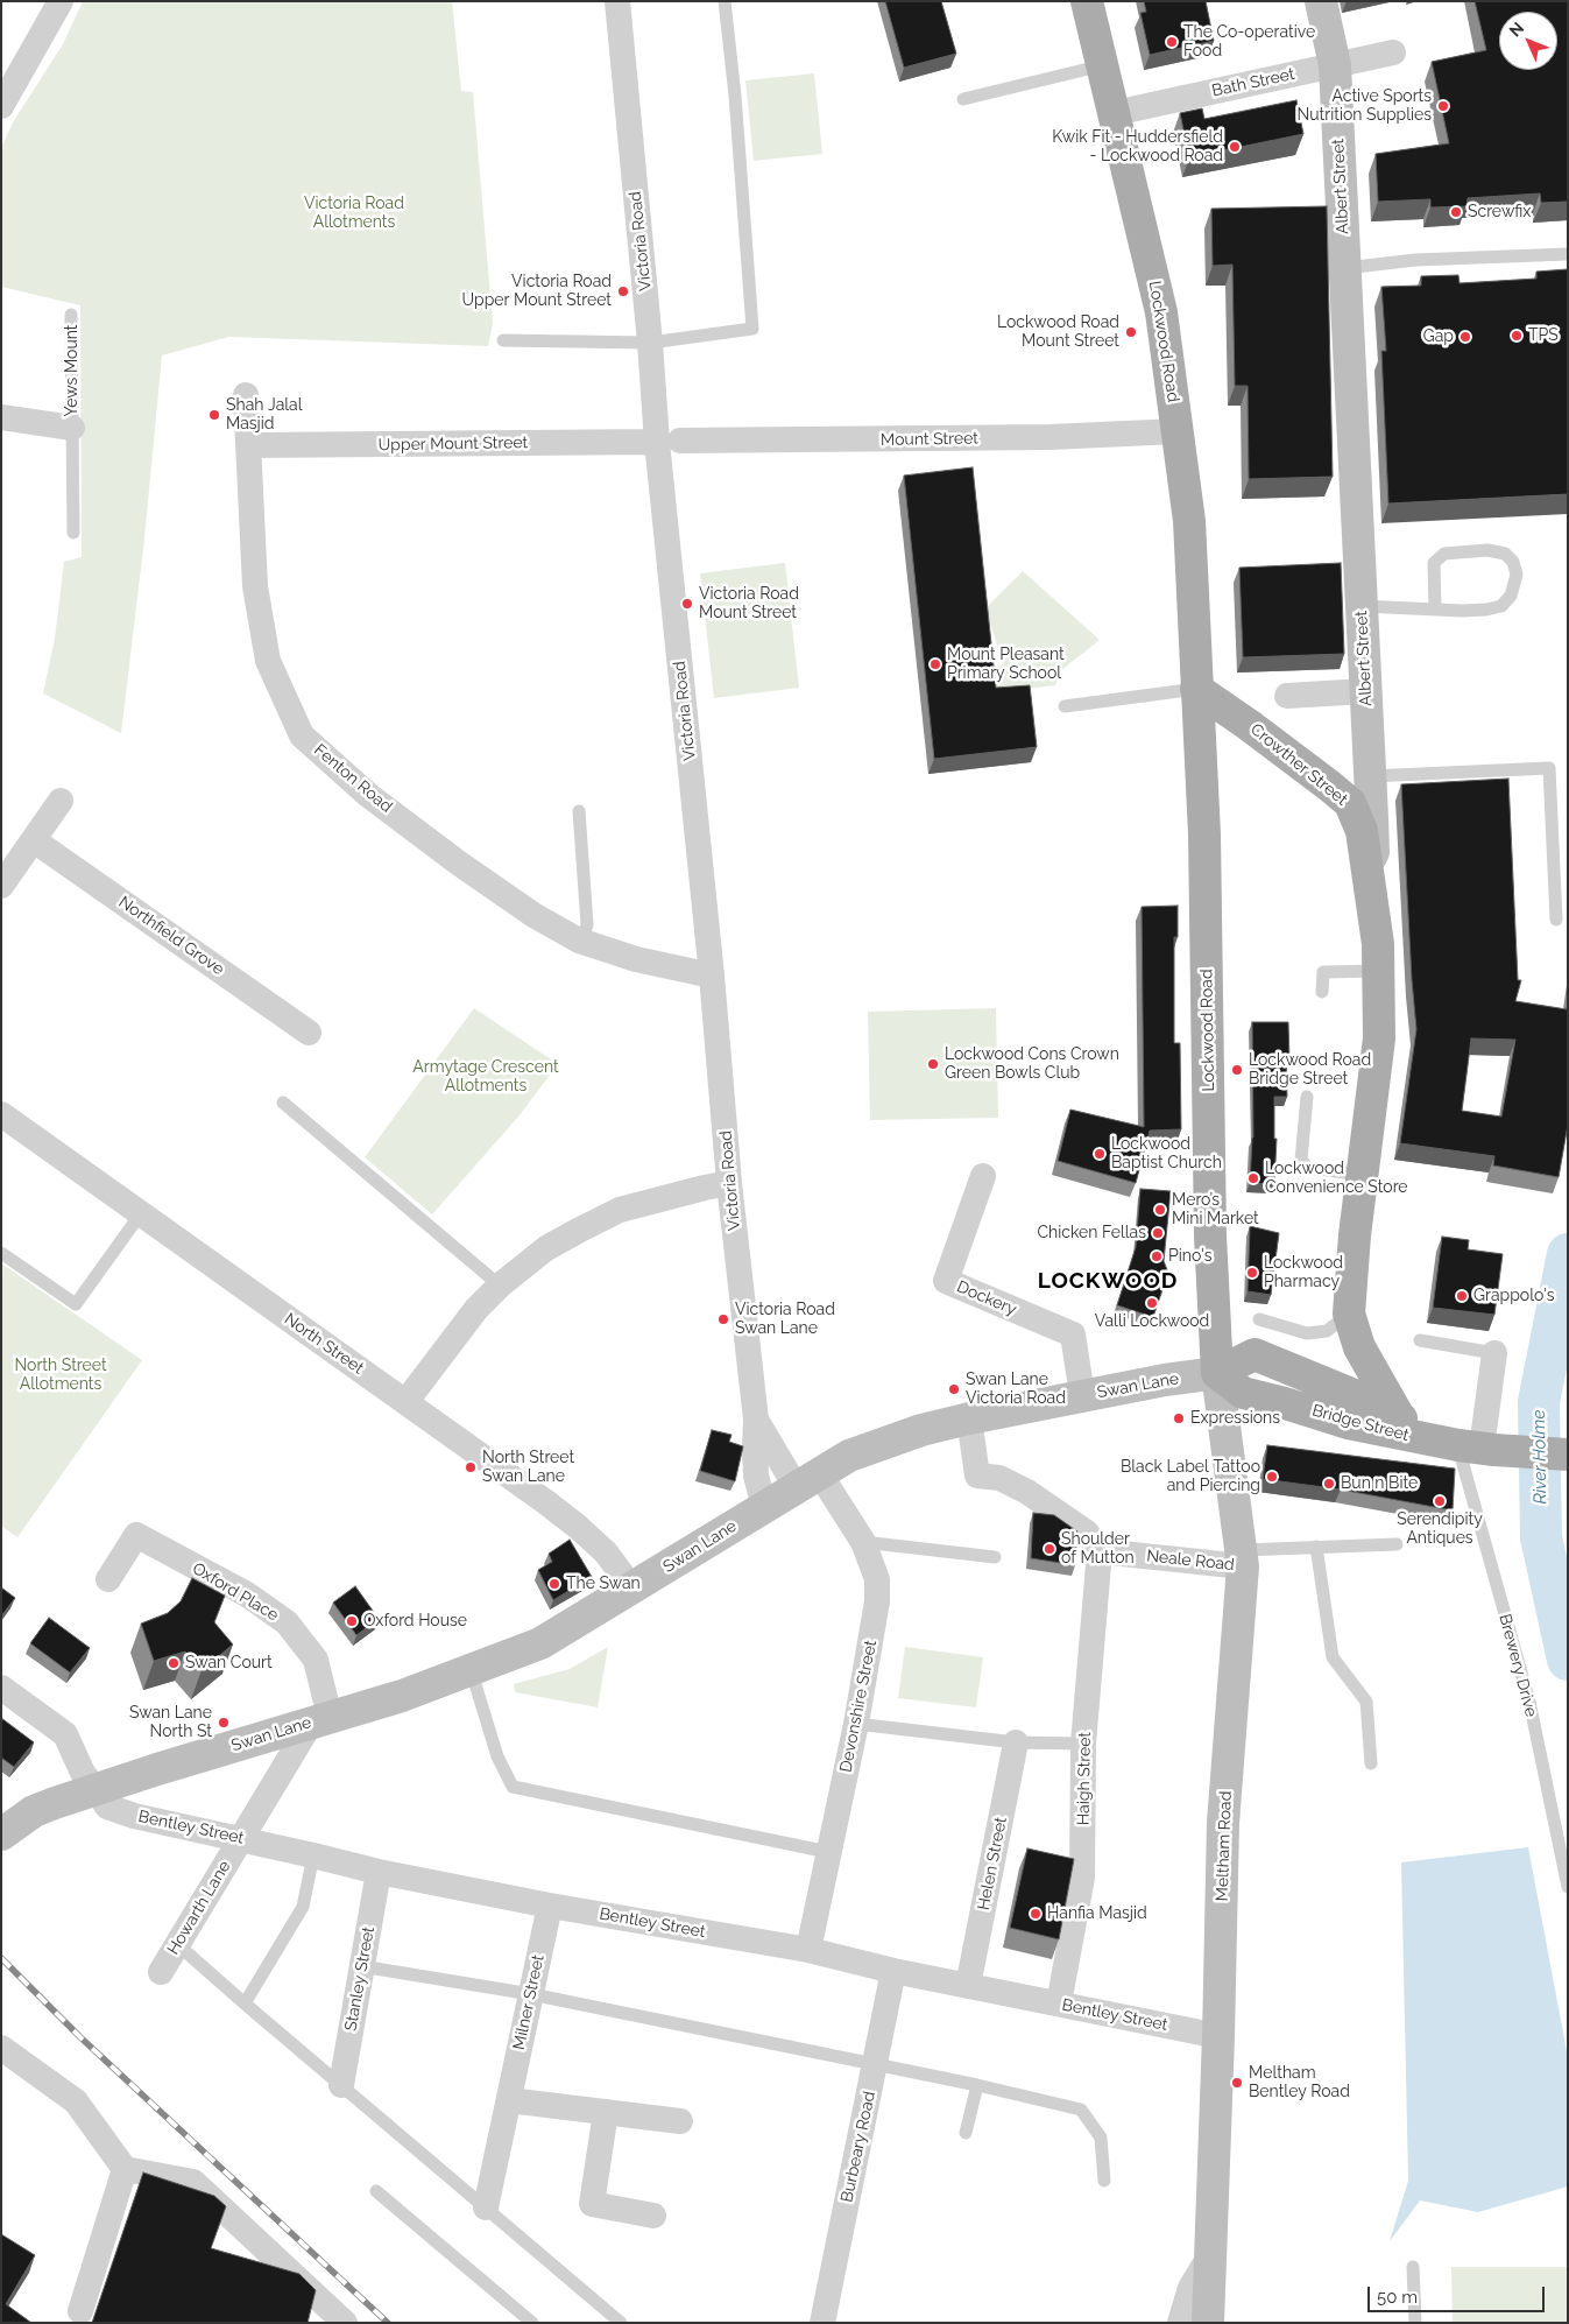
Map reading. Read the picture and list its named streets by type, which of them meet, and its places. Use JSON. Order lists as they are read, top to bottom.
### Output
{
  "streets": {
    "main road": [
      "Albert Street",
      "Lockwood Road",
      "Crowther Street",
      "Bridge Street"
    ],
    "street": [
      "Bath Street",
      "Victoria Road",
      "Yews Mount",
      "Mount Street",
      "Upper Mount Street",
      "Fenton Road",
      "Northfield Grove",
      "Dockery",
      "North Street",
      "Swan Lane",
      "Neale Road",
      "Oxford Place",
      "Devonshire Street",
      "Haigh Street",
      "Bentley Street",
      "Meltham Road",
      "Helen Street",
      "Howarth Lane",
      "Stanley Street",
      "Milner Street",
      "Burbeary Road"
    ],
    "lane": ["Brewery Drive"]
  },
  "crossings": [
    ["Bath Street", "Albert Street"],
    ["Bath Street", "Lockwood Road"],
    ["Albert Street", "Crowther Street"],
    ["Albert Street", "Bridge Street"],
    ["Victoria Road", "Mount Street"],
    ["Victoria Road", "Upper Mount Street"],
    ["Victoria Road", "Fenton Road"],
    ["Victoria Road", "Swan Lane"],
    ["Victoria Road", "Devonshire Street"],
    ["Lockwood Road", "Mount Street"],
    ["Lockwood Road", "Crowther Street"],
    ["Lockwood Road", "Swan Lane"],
    ["Lockwood Road", "Bridge Street"],
    ["Lockwood Road", "Meltham Road"],
    ["Mount Street", "Upper Mount Street"],
    ["Upper Mount Street", "Fenton Road"],
    ["Dockery", "Swan Lane"],
    ["North Street", "Swan Lane"],
    ["Swan Lane", "Bridge Street"],
    ["Swan Lane", "Oxford Place"],
    ["Swan Lane", "Devonshire Street"],
    ["Swan Lane", "Bentley Street"],
    ["Swan Lane", "Meltham Road"],
    ["Swan Lane", "Howarth Lane"],
    ["Bridge Street", "Meltham Road"],
    ["Neale Road", "Haigh Street"],
    ["Neale Road", "Meltham Road"],
    ["Oxford Place", "Howarth Lane"],
    ["Devonshire Street", "Bentley Street"],
    ["Haigh Street", "Bentley Street"],
    ["Bentley Street", "Meltham Road"],
    ["Bentley Street", "Helen Street"],
    ["Bentley Street", "Howarth Lane"],
    ["Bentley Street", "Stanley Street"],
    ["Bentley Street", "Milner Street"],
    ["Bentley Street", "Burbeary Road"]
  ],
  "districts": ["LOCKWOOD"],
  "water": ["River Holme"],
  "parks": ["Victoria Road Allotments", "Armytage Crescent Allotments", "North Street Allotments"],
  "places": [
    "The Co-operative Food",
    "Active Sports Nutrition Supplies",
    "Kwik Fit - Huddersfield - Lockwood Road",
    "Screwfix",
    "Victoria Road Upper Mount Street",
    "Lockwood Road Mount Street",
    "TPS",
    "Gap",
    "Shah Jalal Masjid",
    "Victoria Road Mount Street",
    "Mount Pleasant Primary School",
    "Lockwood Cons Crown Green Bowls Club",
    "Lockwood Road Bridge Street",
    "Lockwood Baptist Church",
    "Lockwood Convenience Store",
    "Mero’s Mini Market",
    "Chicken Fellas",
    "Pino's",
    "Lockwood Pharmacy",
    "Grappolo's",
    "Valli Lockwood",
    "Victoria Road Swan Lane",
    "Swan Lane Victoria Road",
    "Expressions",
    "North Street Swan Lane",
    "Black Label Tattoo and Piercing",
    "Bun n Bite",
    "Serendipity Antiques",
    "Shoulder of Mutton",
    "The Swan",
    "Oxford House",
    "Swan Court",
    "Swan Lane North St",
    "Hanfia Masjid",
    "Meltham Bentley Road"
  ],
  "scale_bar": "50 m",
  "north": "top left"
}
